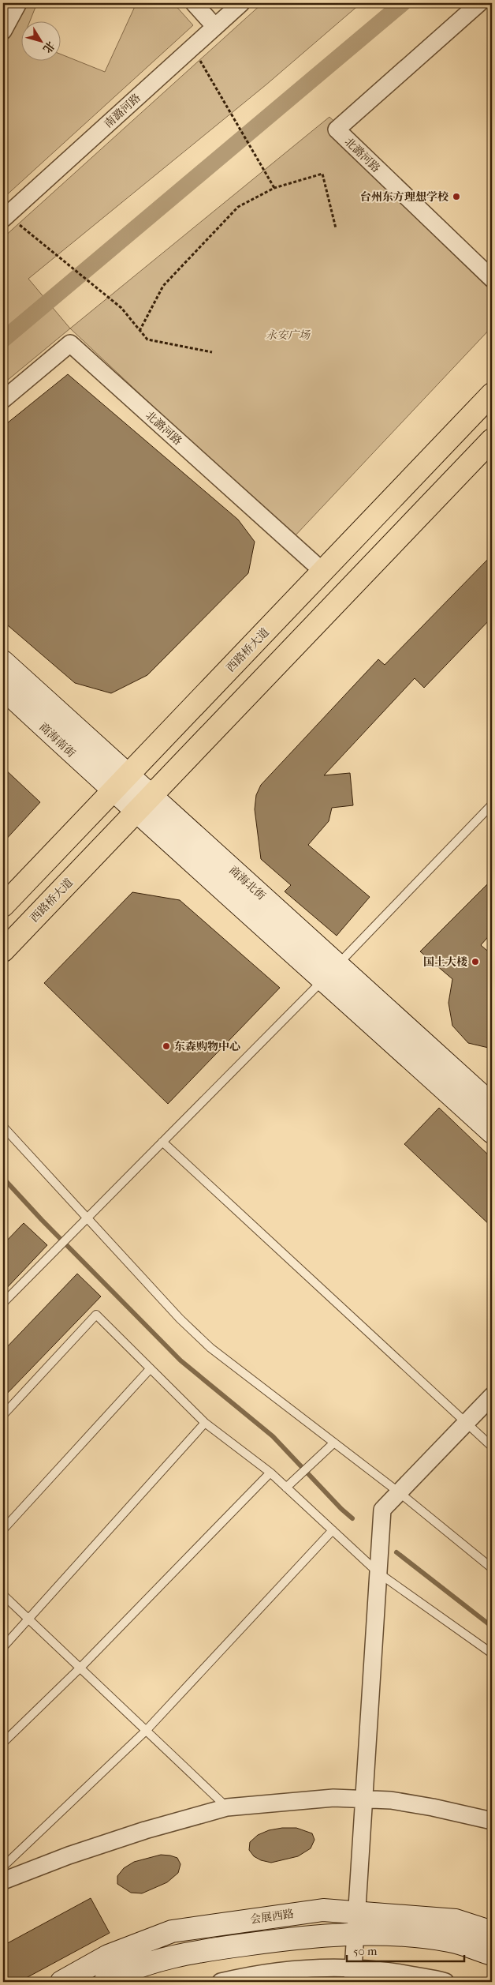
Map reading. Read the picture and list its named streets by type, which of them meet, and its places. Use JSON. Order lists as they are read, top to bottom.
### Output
{
  "streets": {
    "main road": [
      "西路桥大道",
      "商海南街",
      "商海北街",
      "会展西路"
    ],
    "street": ["南潞河路", "北潞河路"]
  },
  "crossings": [
    ["北潞河路", "西路桥大道"],
    ["西路桥大道", "商海南街"],
    ["西路桥大道", "商海北街"],
    ["商海南街", "商海北街"]
  ],
  "parks": ["永安广场"],
  "places": ["台州东方理想学校", "国土大楼", "东森购物中心"],
  "scale_bar": "50 m",
  "north": "bottom right"
}
